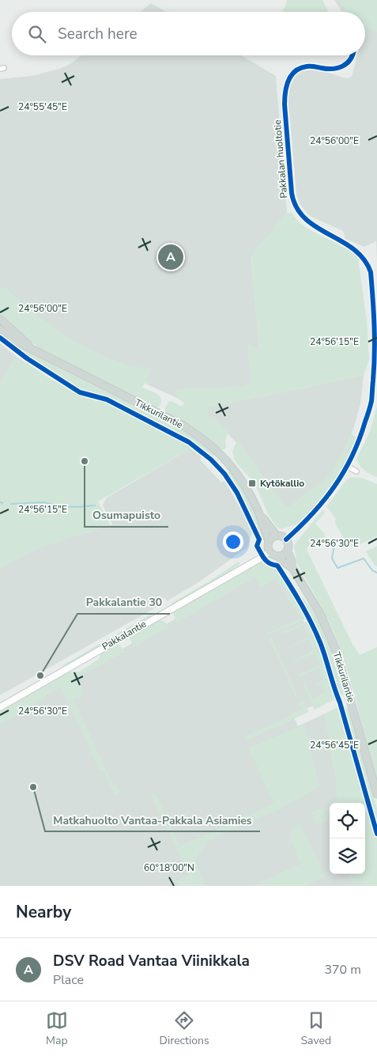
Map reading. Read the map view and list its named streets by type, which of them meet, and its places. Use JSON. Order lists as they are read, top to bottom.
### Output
{
  "streets": {
    "main road": ["Tikkurilantie", "Pakkalantie"],
    "street": ["Pakkalan huoltotie"]
  },
  "crossings": [
    ["Pakkalan huoltotie", "Tikkurilantie"],
    ["Pakkalan huoltotie", "Pakkalantie"],
    ["Tikkurilantie", "Pakkalantie"]
  ],
  "places": {
    "other": ["Osumapuisto", "Pakkalantie 30", "Matkahuolto Vantaa-Pakkala Asiamies"],
    "transit": ["Kytökallio"]
  },
  "page": {
    "search": "Search here",
    "pins": "A",
    "heading": "Nearby",
    "list": [
      {
        "mark": "A",
        "name": "DSV Road Vantaa Viinikkala",
        "note": "Place",
        "value": "370 m"
      }
    ],
    "nav": ["Map", "Directions", "Saved"]
  },
  "coordinates": [
    "24°55'45\"E",
    "24°56'00\"E",
    "24°56'15\"E",
    "24°56'30\"E",
    "24°56'45\"E",
    "60°18'00\"N"
  ]
}
